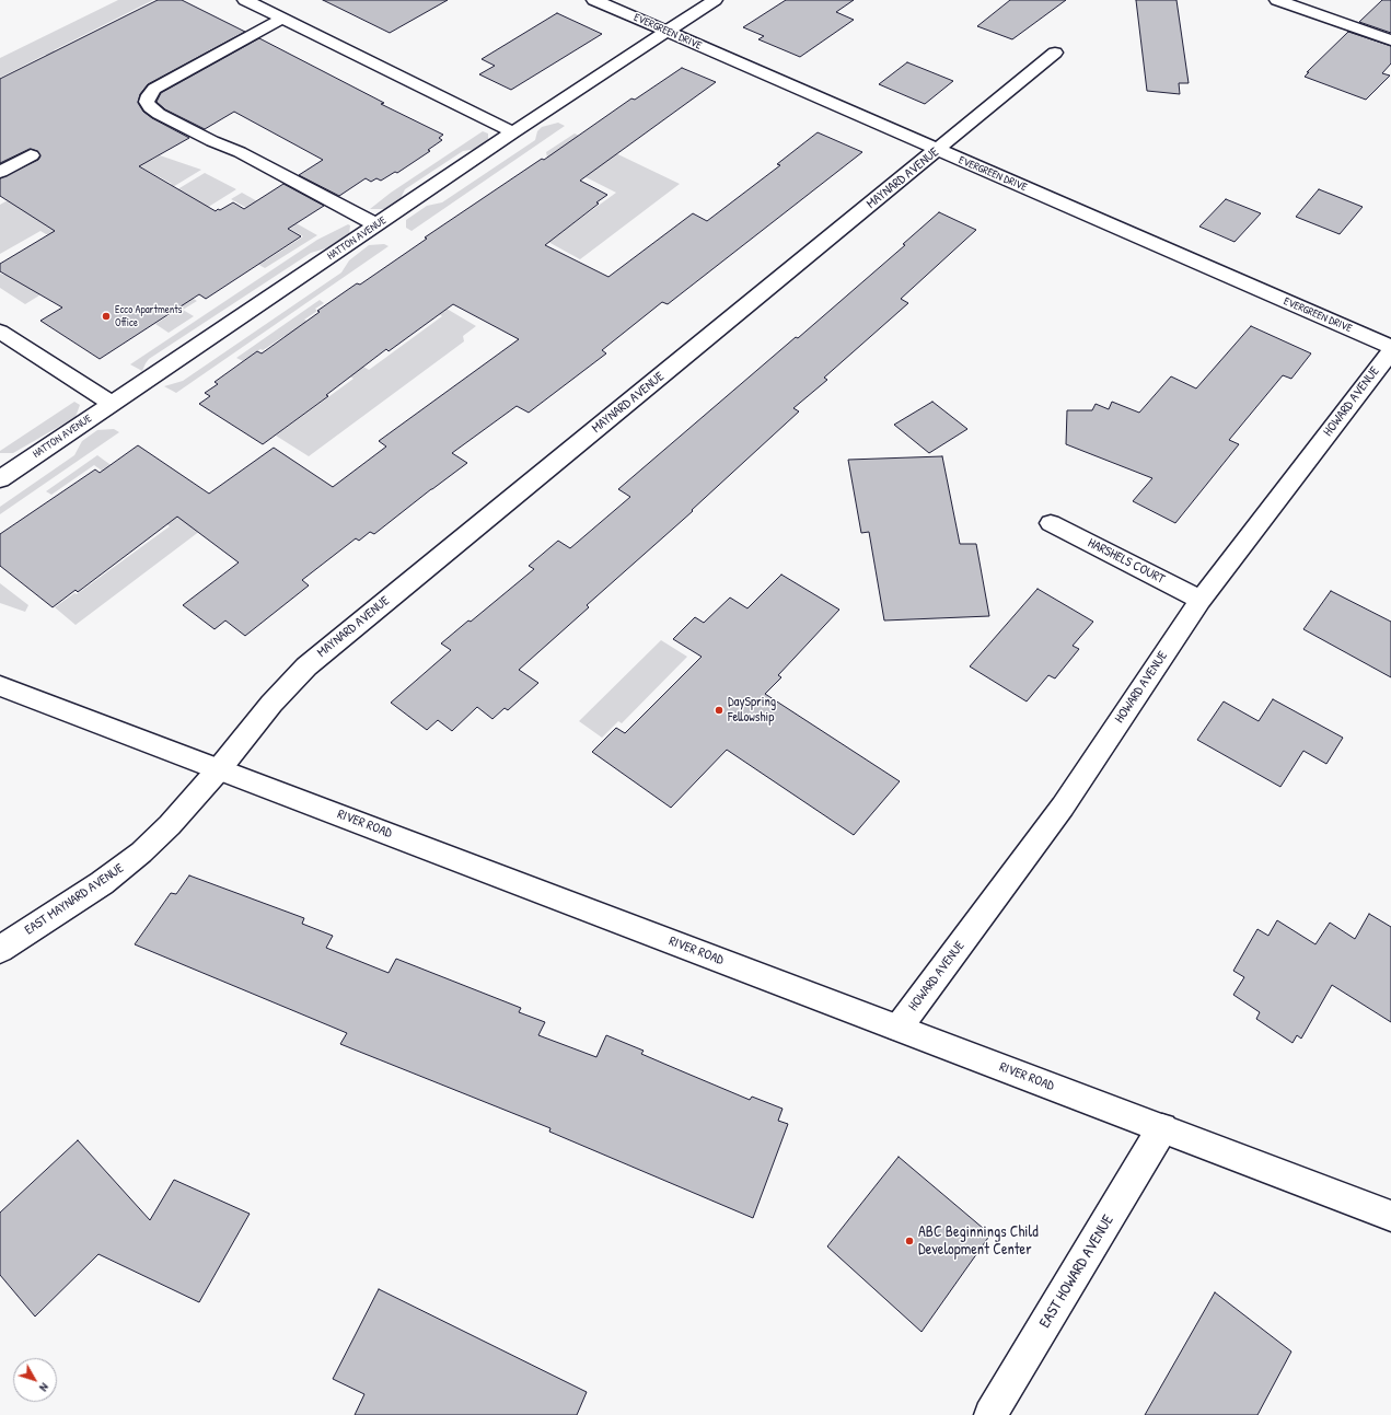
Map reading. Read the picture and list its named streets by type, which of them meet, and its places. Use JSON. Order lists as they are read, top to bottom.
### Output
{
  "streets": {
    "street": [
      "EVERGREEN DRIVE",
      "MAYNARD AVENUE",
      "HATTON AVENUE",
      "HOWARD AVENUE",
      "HARSHELS COURT",
      "RIVER ROAD",
      "EAST MAYNARD AVENUE",
      "EAST HOWARD AVENUE"
    ]
  },
  "crossings": [
    ["EVERGREEN DRIVE", "MAYNARD AVENUE"],
    ["EVERGREEN DRIVE", "HATTON AVENUE"],
    ["MAYNARD AVENUE", "RIVER ROAD"],
    ["MAYNARD AVENUE", "EAST MAYNARD AVENUE"],
    ["HOWARD AVENUE", "HARSHELS COURT"],
    ["HOWARD AVENUE", "RIVER ROAD"],
    ["RIVER ROAD", "EAST MAYNARD AVENUE"],
    ["RIVER ROAD", "EAST HOWARD AVENUE"]
  ],
  "places": ["Ecco Apartments Office", "DaySpring Fellowship", "ABC Beginnings Child Development Center"],
  "north": "bottom right"
}
